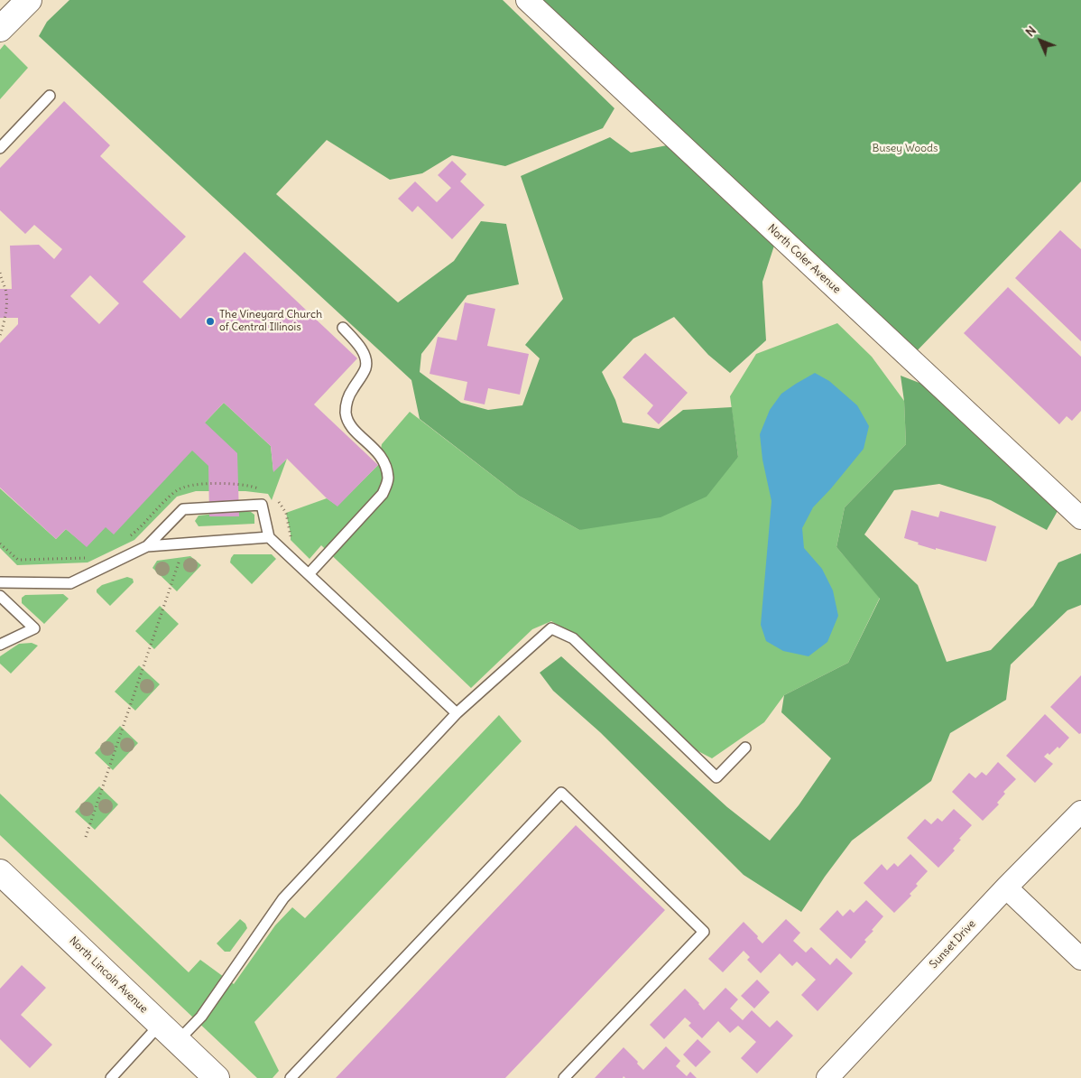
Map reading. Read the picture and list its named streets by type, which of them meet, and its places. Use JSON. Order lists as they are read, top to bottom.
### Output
{
  "streets": {
    "main road": ["North Lincoln Avenue"],
    "street": ["North Coler Avenue", "Sunset Drive"]
  },
  "parks": ["Busey Woods"],
  "places": ["The Vineyard Church of Central Illinois"],
  "north": "top left"
}
